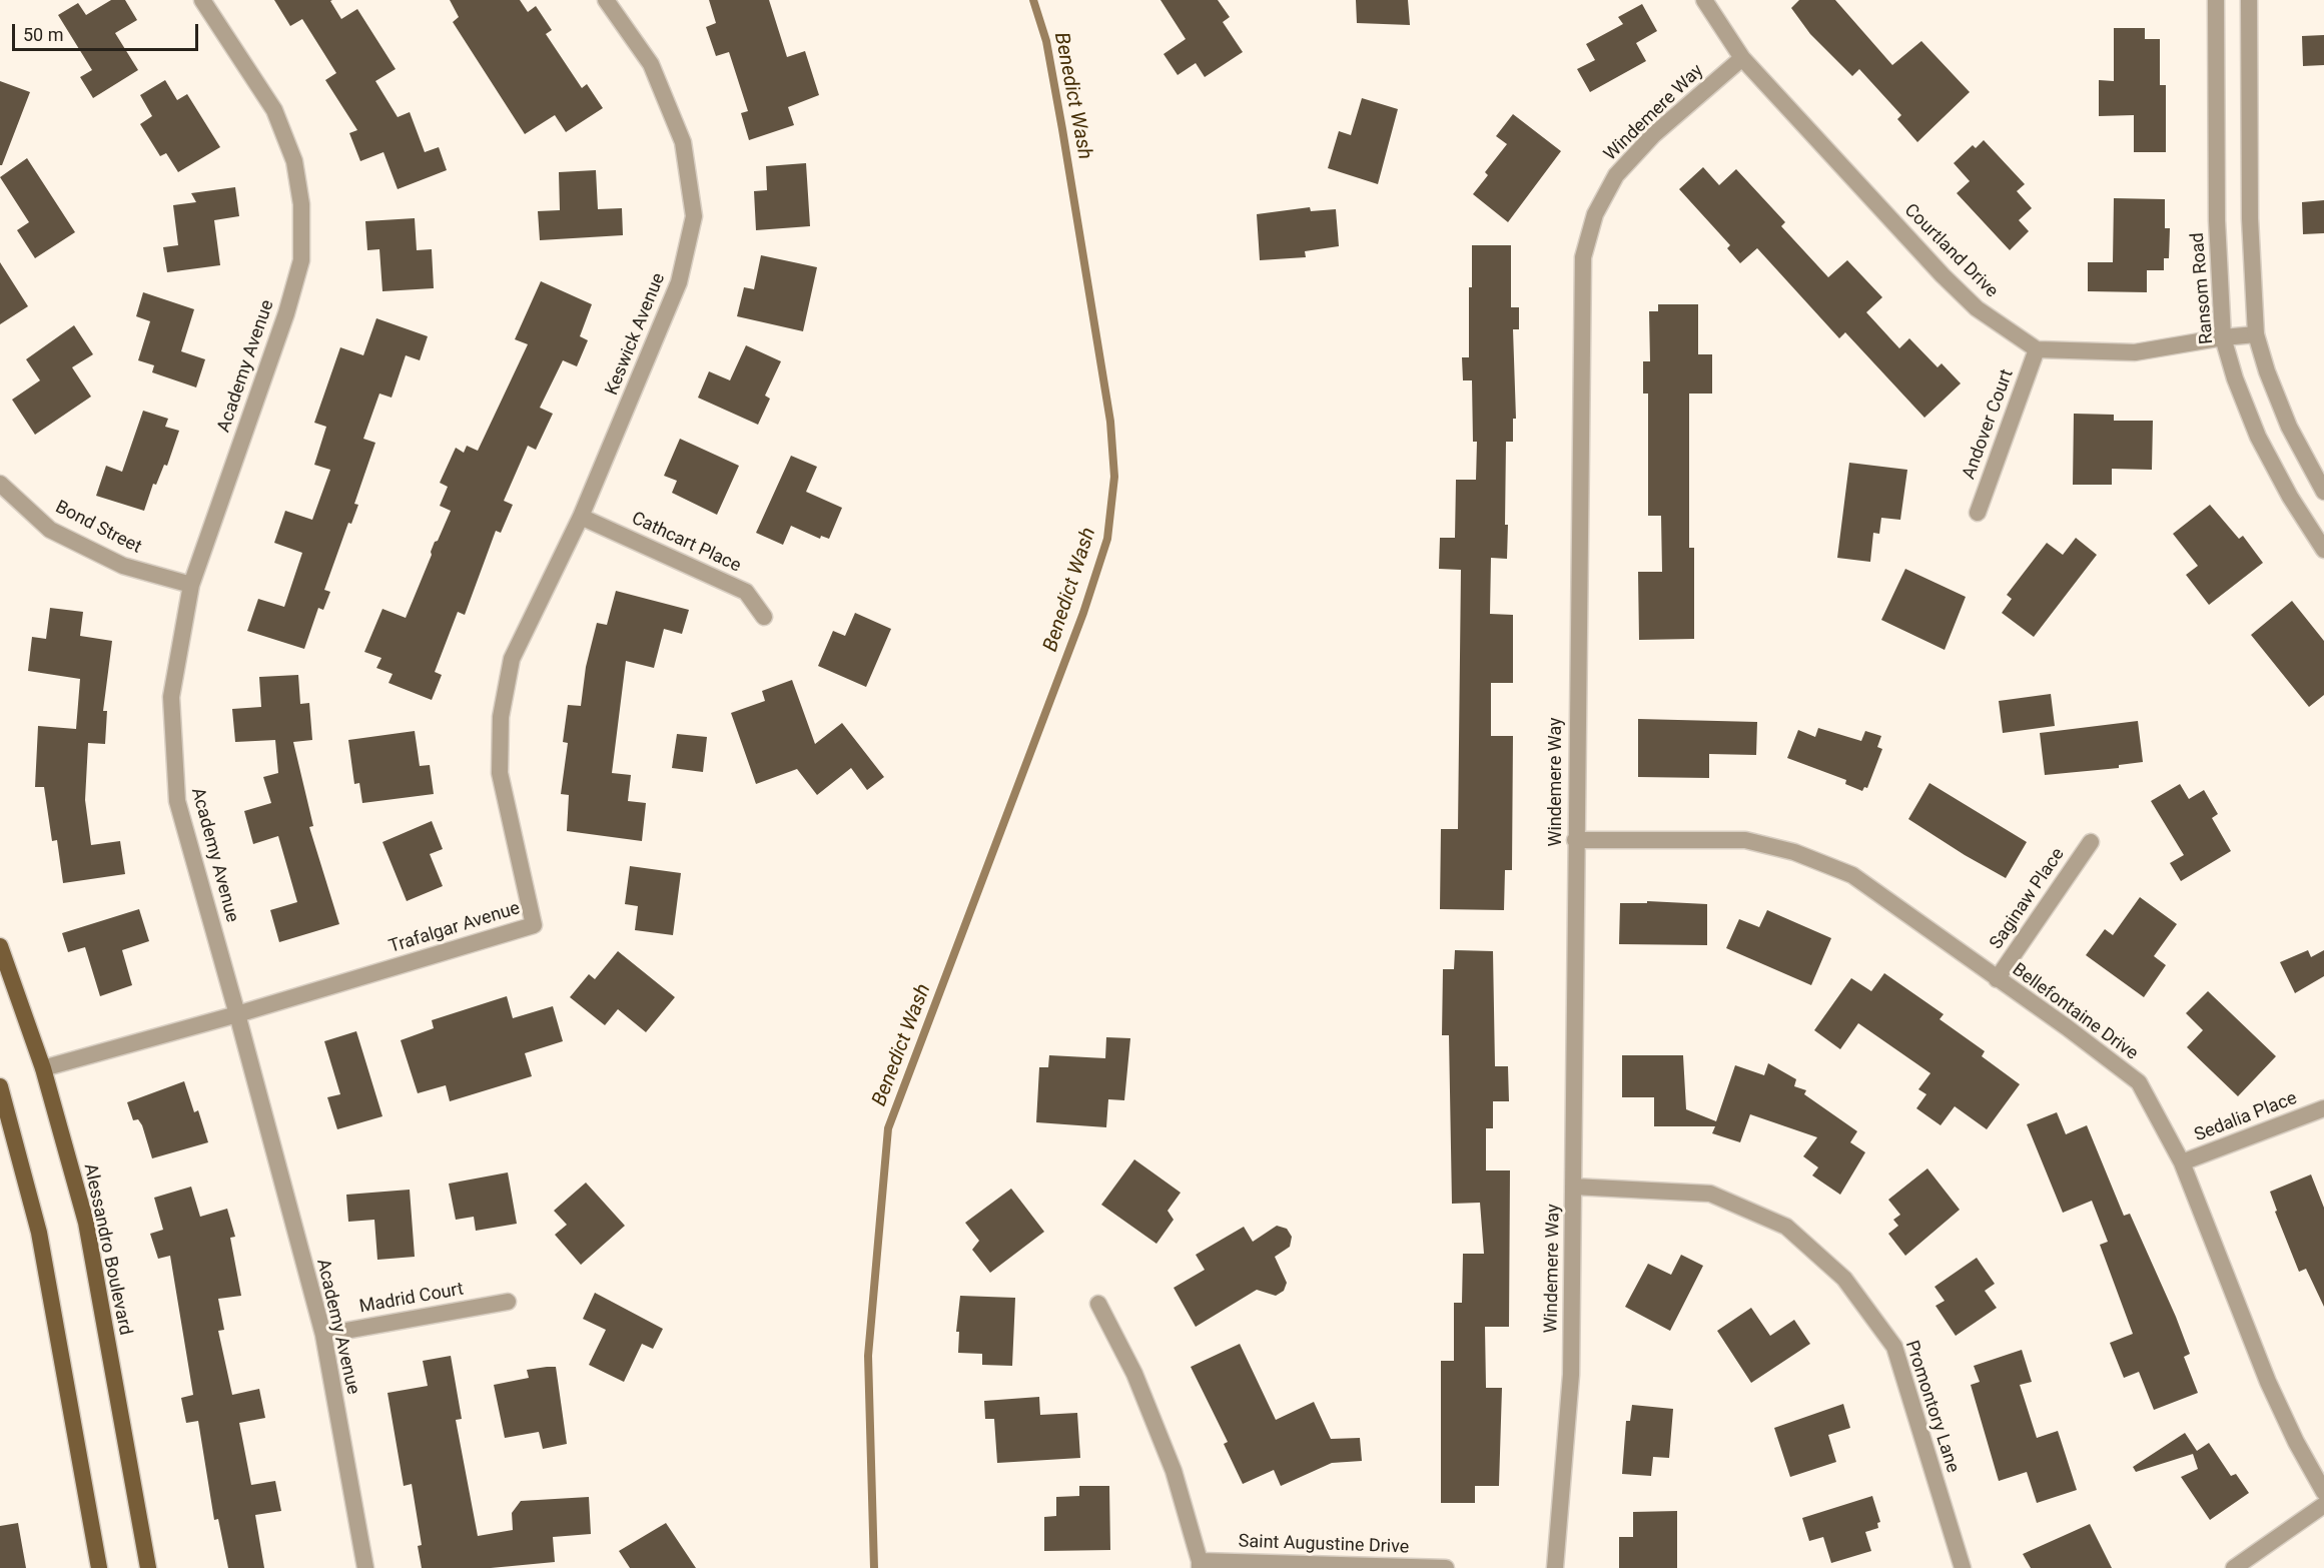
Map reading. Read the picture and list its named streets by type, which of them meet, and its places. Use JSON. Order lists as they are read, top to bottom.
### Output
{
  "streets": {
    "main road": ["Alessandro Boulevard"],
    "street": [
      "Windemere Way",
      "Courtland Drive",
      "Ransom Road",
      "Keswick Avenue",
      "Academy Avenue",
      "Andover Court",
      "Bond Street",
      "Cathcart Place",
      "Saginaw Place",
      "Trafalgar Avenue",
      "Bellefontaine Drive",
      "Sedalia Place",
      "Madrid Court",
      "Promontory Lane",
      "Saint Augustine Drive"
    ]
  },
  "crossings": [
    ["Windemere Way", "Courtland Drive"],
    ["Windemere Way", "Bellefontaine Drive"],
    ["Windemere Way", "Promontory Lane"],
    ["Courtland Drive", "Andover Court"],
    ["Keswick Avenue", "Cathcart Place"],
    ["Keswick Avenue", "Trafalgar Avenue"],
    ["Academy Avenue", "Bond Street"],
    ["Academy Avenue", "Trafalgar Avenue"],
    ["Academy Avenue", "Madrid Court"],
    ["Cathcart Place", "Trafalgar Avenue"],
    ["Saginaw Place", "Bellefontaine Drive"],
    ["Trafalgar Avenue", "Alessandro Boulevard"],
    ["Bellefontaine Drive", "Sedalia Place"]
  ],
  "water": ["Benedict Wash"],
  "scale_bar": "50 m"
}
